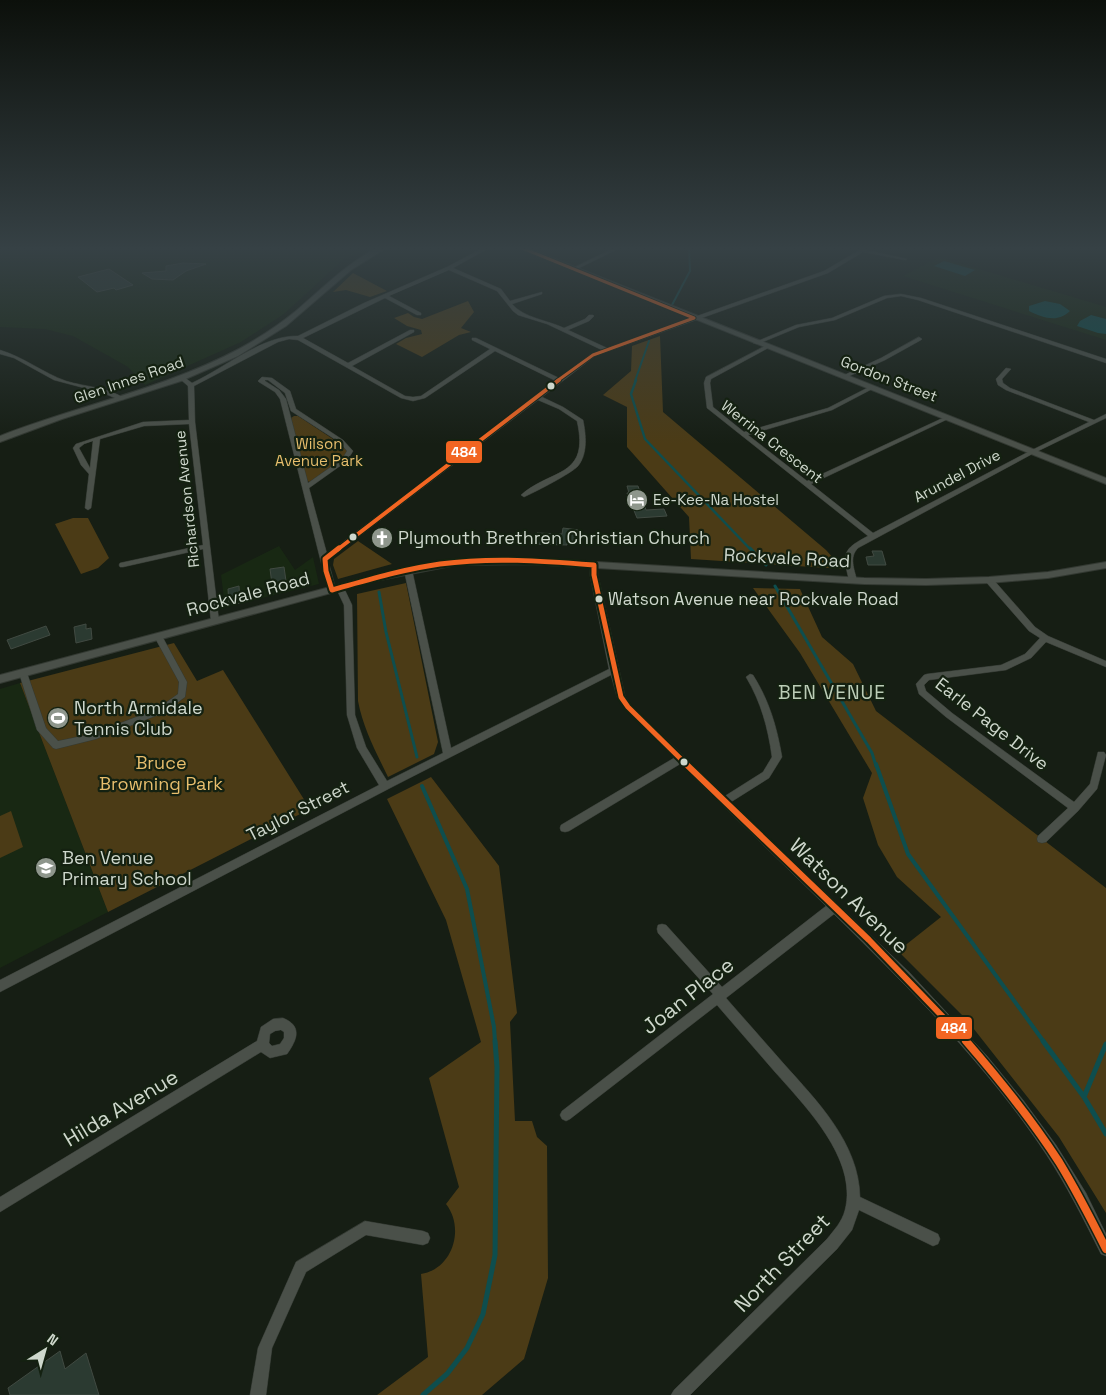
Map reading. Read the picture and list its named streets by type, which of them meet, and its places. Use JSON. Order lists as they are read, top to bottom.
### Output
{
  "streets": {
    "street": [
      "Gordon Street",
      "Glen Innes Road",
      "Werrina Crescent",
      "Arundel Drive",
      "Richardson Avenue",
      "Rockvale Road",
      "Earle Page Drive",
      "Taylor Street",
      "Watson Avenue",
      "Joan Place",
      "Hilda Avenue",
      "North Street"
    ]
  },
  "crossings": [
    ["Gordon Street", "Werrina Crescent"],
    ["Gordon Street", "Arundel Drive"],
    ["Werrina Crescent", "Arundel Drive"],
    ["Arundel Drive", "Rockvale Road"],
    ["Richardson Avenue", "Rockvale Road"],
    ["Rockvale Road", "Watson Avenue"],
    ["Taylor Street", "Watson Avenue"],
    ["Watson Avenue", "Joan Place"],
    ["Joan Place", "North Street"]
  ],
  "districts": ["BEN VENUE"],
  "parks": ["Wilson Avenue Park", "Bruce Browning Park"],
  "places": {
    "hotel": ["Ee-Kee-Na Hostel"],
    "church": ["Plymouth Brethren Christian Church"],
    "other": ["Watson Avenue near Rockvale Road"],
    "sports": ["North Armidale Tennis Club"],
    "school or university": ["Ben Venue Primary School"]
  },
  "lines": ["transit line 484"],
  "north": "top right"
}
